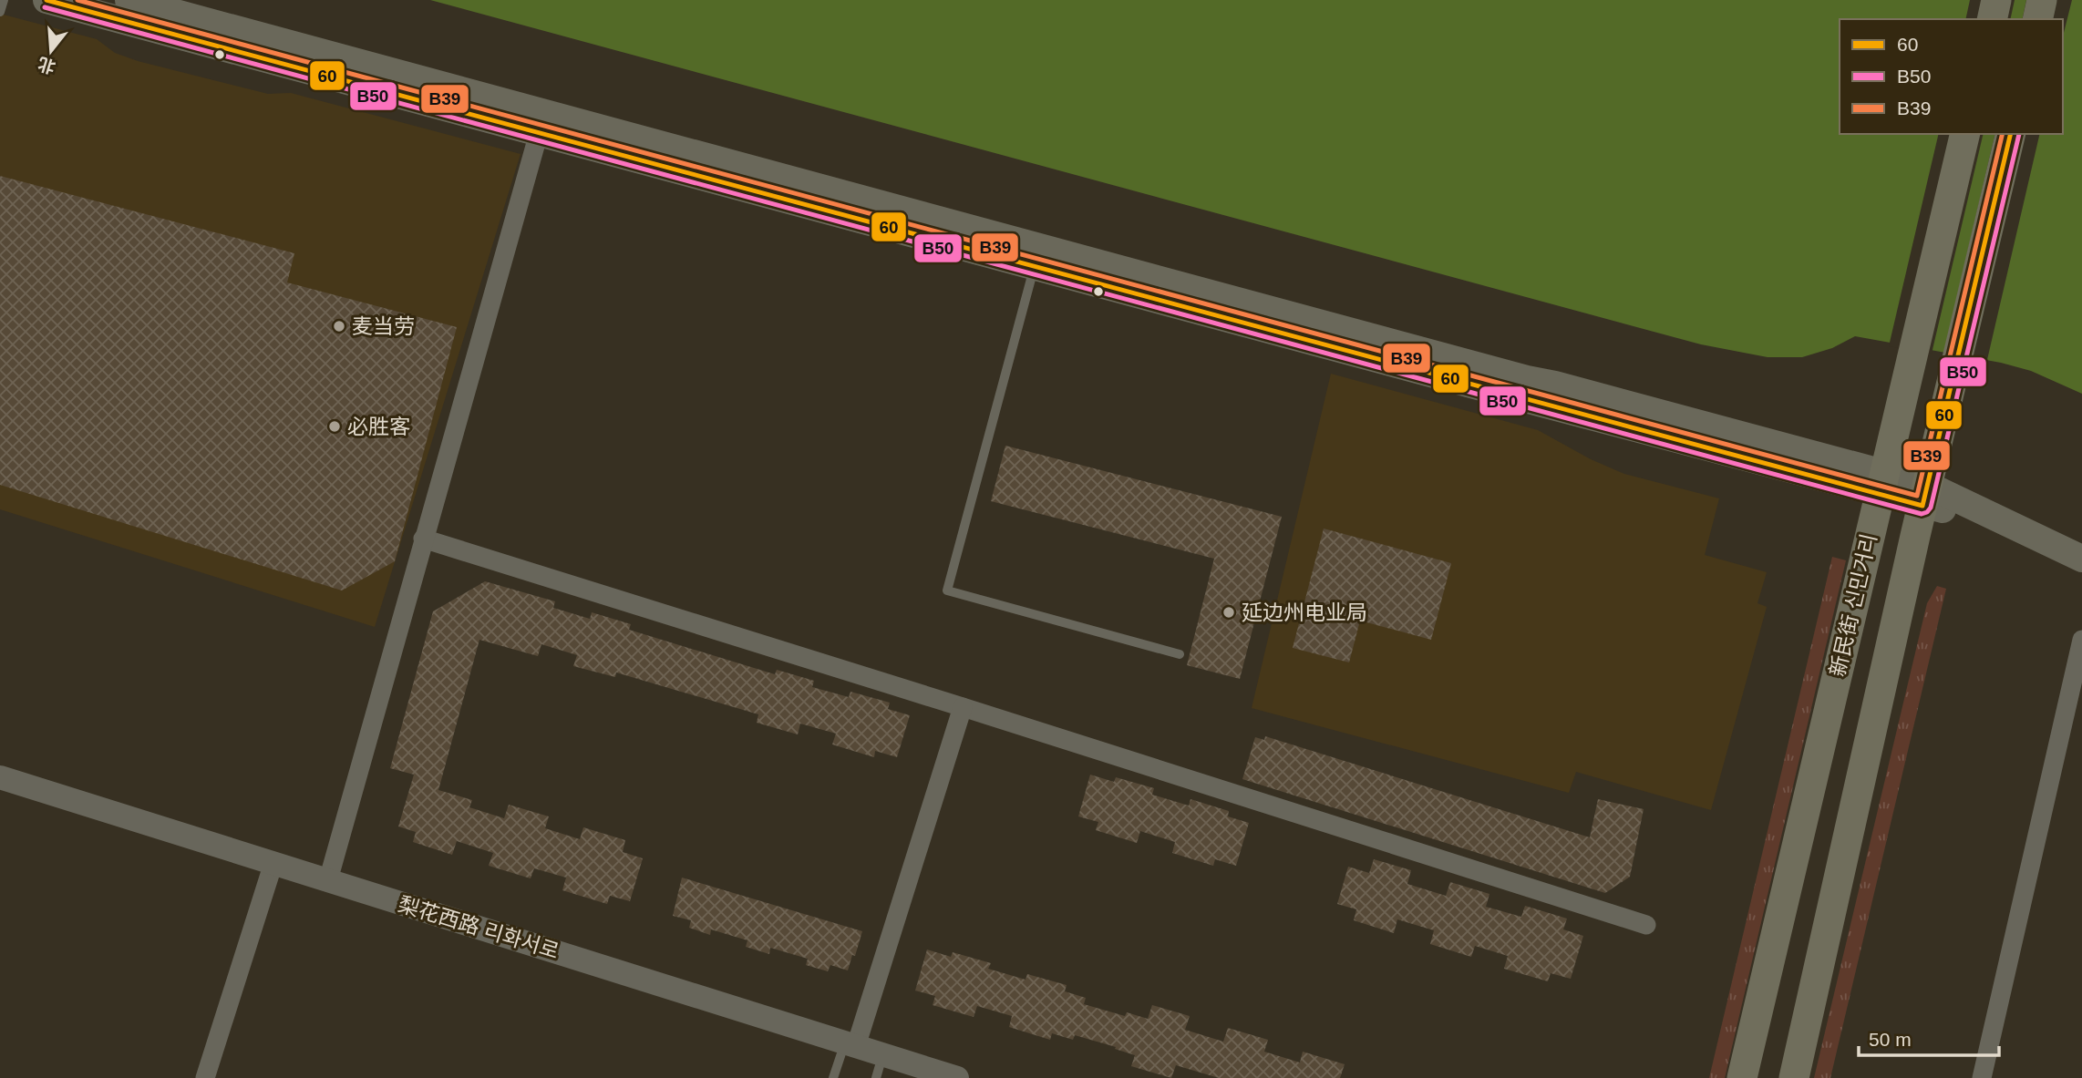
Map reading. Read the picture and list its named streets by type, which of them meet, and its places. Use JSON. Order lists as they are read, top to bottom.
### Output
{
  "streets": {
    "highway": ["新民街 신민거리"],
    "street": ["梨花西路 리화서로"]
  },
  "places": ["麦当劳", "必胜客", "延边州电业局"],
  "lines": ["transit line 60", "transit line B39", "transit line B50"],
  "legend": ["60", "B50", "B39"],
  "scale_bar": "50 m",
  "north": "bottom"
}
